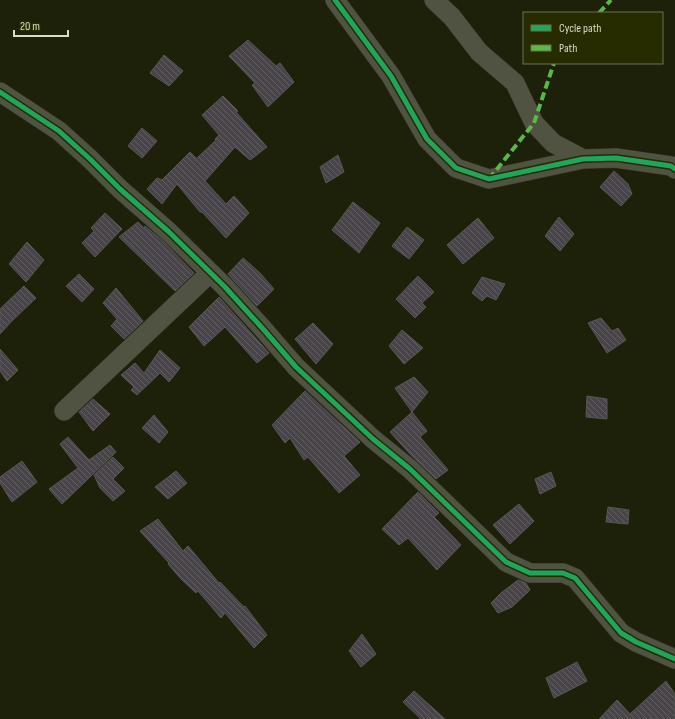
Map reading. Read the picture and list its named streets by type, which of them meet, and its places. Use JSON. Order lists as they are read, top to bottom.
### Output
{
  "legend": ["Cycle path", "Path"],
  "scale_bar": "20 m"
}
